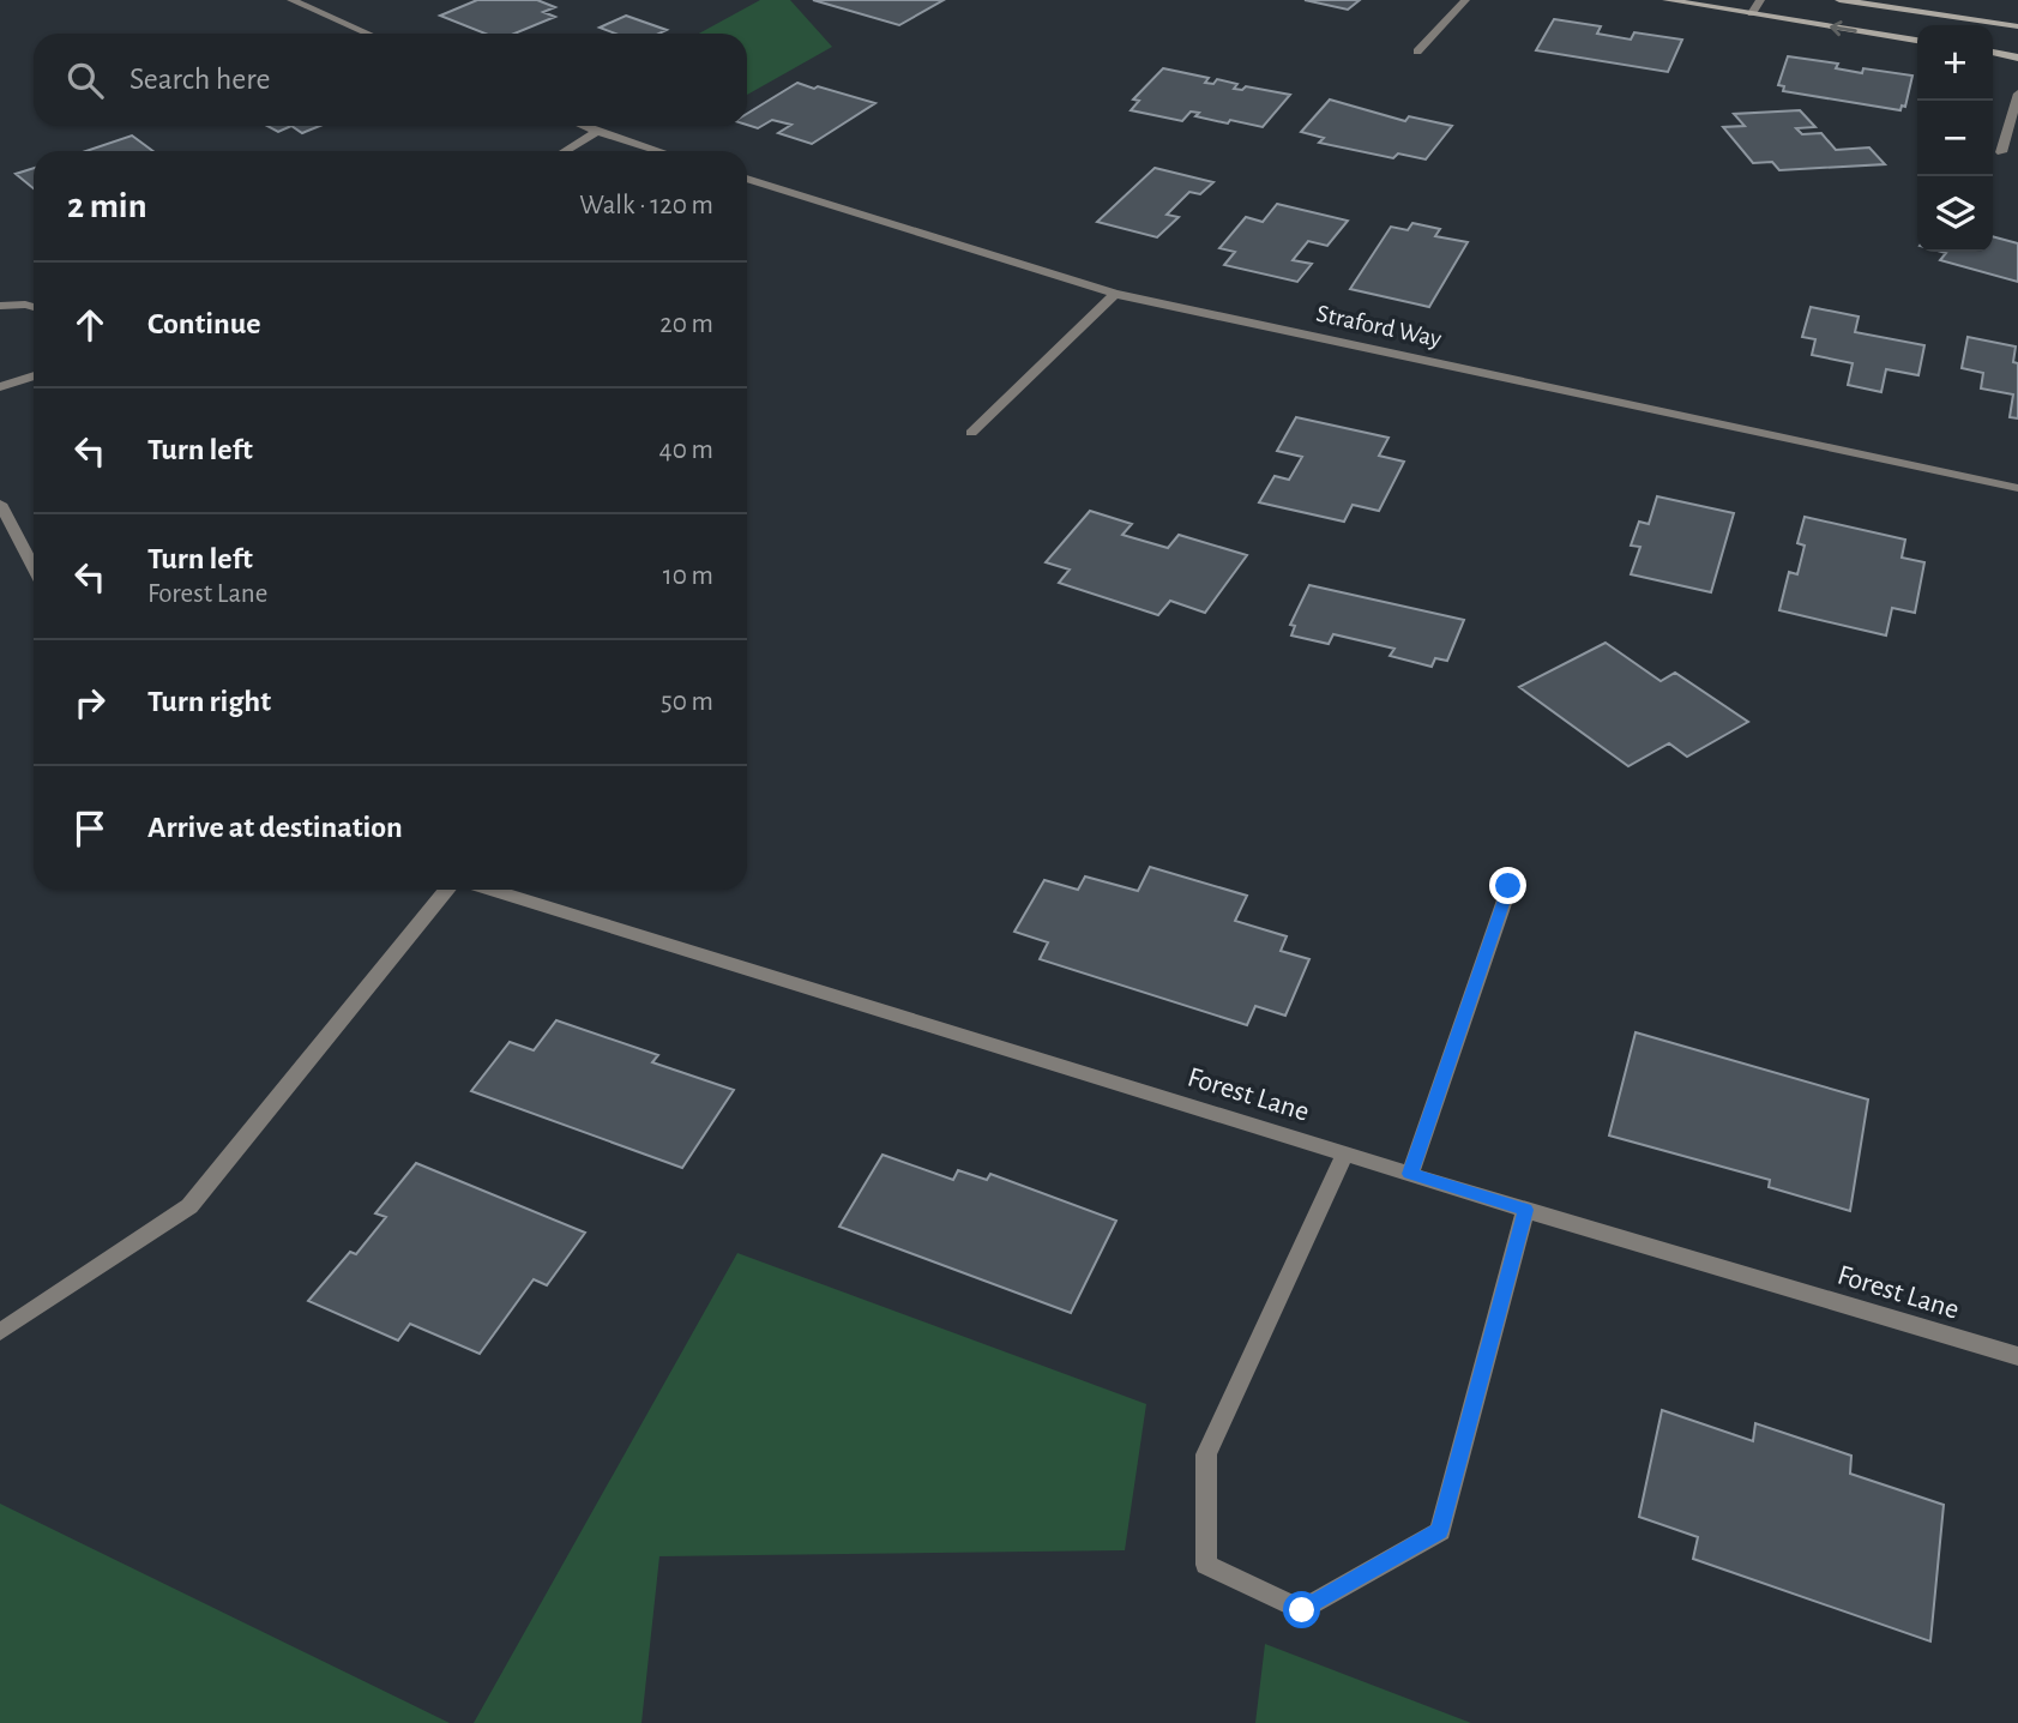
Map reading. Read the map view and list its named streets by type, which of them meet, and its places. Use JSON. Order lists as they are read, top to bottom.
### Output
{
  "streets": {
    "street": ["Straford Way", "Forest Lane"]
  },
  "page": {
    "map_buttons": ["+", "−"],
    "search": "Search here",
    "heading": ["2 min", "Walk · 120 m"],
    "list": [
      ["Continue", "20 m"],
      ["Turn left", "40 m"],
      ["Turn left", "Forest Lane", "10 m"],
      ["Turn right", "50 m"],
      "Arrive at destination"
    ]
  }
}
